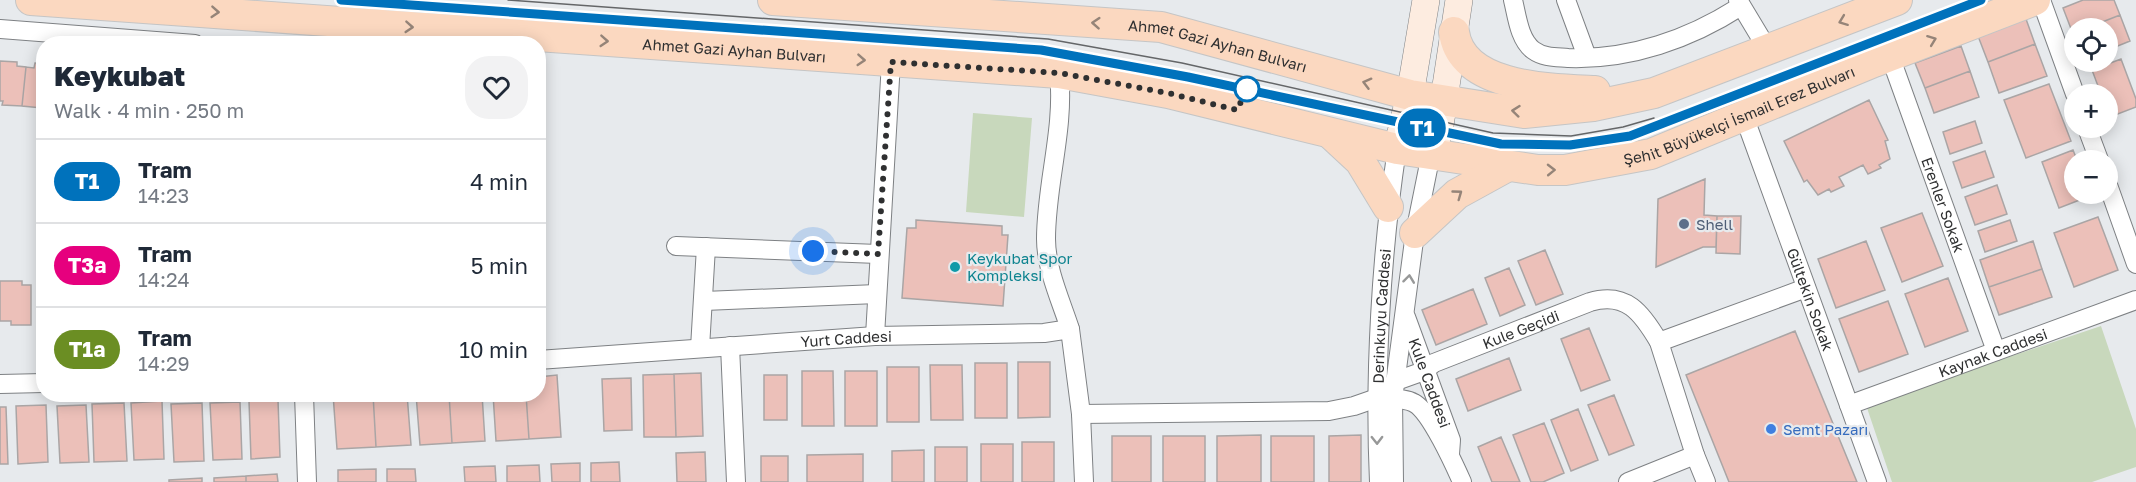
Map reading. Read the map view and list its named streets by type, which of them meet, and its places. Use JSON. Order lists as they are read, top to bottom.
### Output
{
  "streets": {
    "main road": ["Ahmet Gazi Ayhan Bulvarı", "Şehit Büyükelçi İsmail Erez Bulvarı"],
    "street": [
      "Erenler Sokak",
      "Gültekin Sokak",
      "Derinkuyu Caddesi",
      "Kule Geçidi",
      "Yurt Caddesi",
      "Kaynak Caddesi",
      "Kule Caddesi"
    ]
  },
  "crossings": [
    ["Ahmet Gazi Ayhan Bulvarı", "Şehit Büyükelçi İsmail Erez Bulvarı"],
    ["Ahmet Gazi Ayhan Bulvarı", "Derinkuyu Caddesi"],
    ["Şehit Büyükelçi İsmail Erez Bulvarı", "Erenler Sokak"],
    ["Şehit Büyükelçi İsmail Erez Bulvarı", "Gültekin Sokak"],
    ["Şehit Büyükelçi İsmail Erez Bulvarı", "Derinkuyu Caddesi"],
    ["Erenler Sokak", "Kaynak Caddesi"],
    ["Gültekin Sokak", "Kaynak Caddesi"],
    ["Derinkuyu Caddesi", "Kule Geçidi"],
    ["Derinkuyu Caddesi", "Kule Caddesi"],
    ["Kule Geçidi", "Kule Caddesi"]
  ],
  "places": ["Shell", "Keykubat Spor Kompleksi", "Semt Pazarı"],
  "lines": ["tram line T1"],
  "page": {
    "on_map": "T1",
    "map_buttons": ["+", "−"],
    "heading": ["Keykubat", "Walk · 4 min · 250 m"],
    "list": [
      {
        "mark": "T1",
        "name": "Tram",
        "note": "14:23",
        "value": "4 min"
      },
      {
        "mark": "T3a",
        "name": "Tram",
        "note": "14:24",
        "value": "5 min"
      },
      {
        "mark": "T1a",
        "name": "Tram",
        "note": "14:29",
        "value": "10 min"
      }
    ]
  }
}
